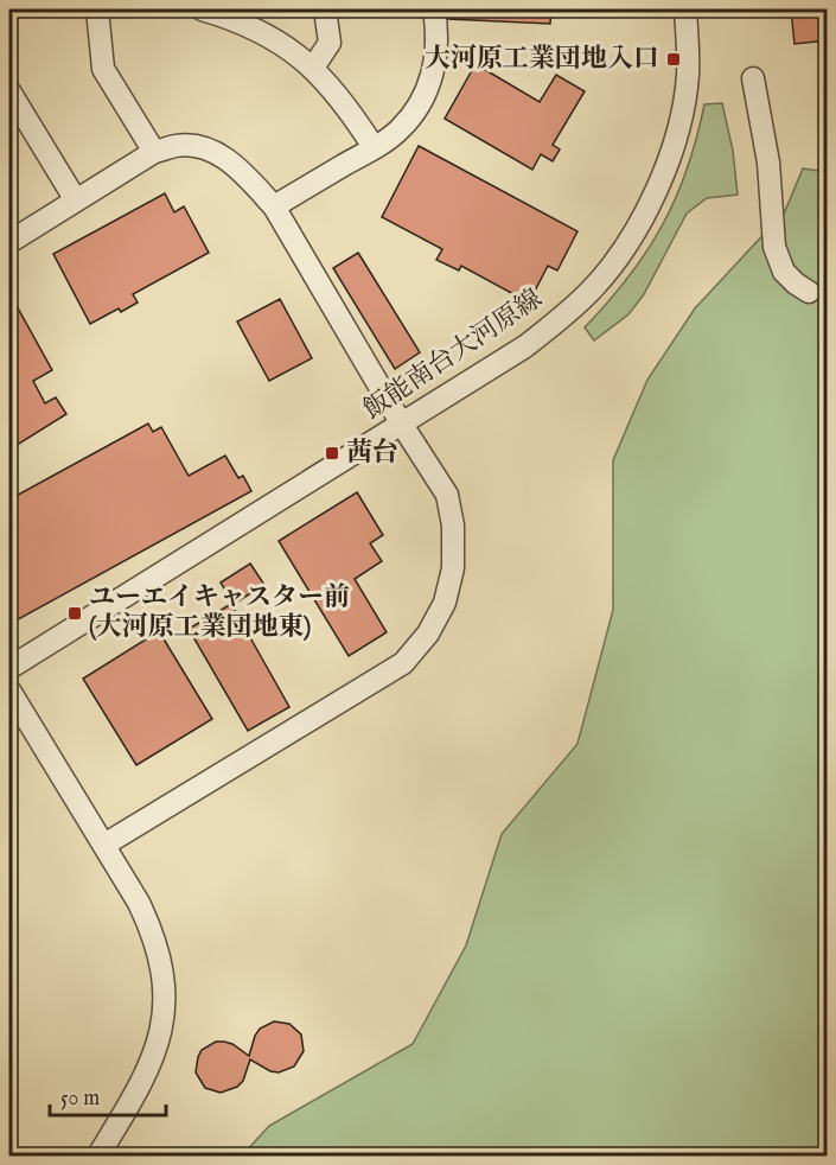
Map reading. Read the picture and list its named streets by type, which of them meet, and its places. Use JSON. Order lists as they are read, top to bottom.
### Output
{
  "streets": {
    "street": ["飯能南台大河原線"]
  },
  "places": {
    "transit": ["大河原工業団地入口", "茜台", "ユーエイキャスター前 (大河原工業団地東)"]
  },
  "scale_bar": "50 m"
}
